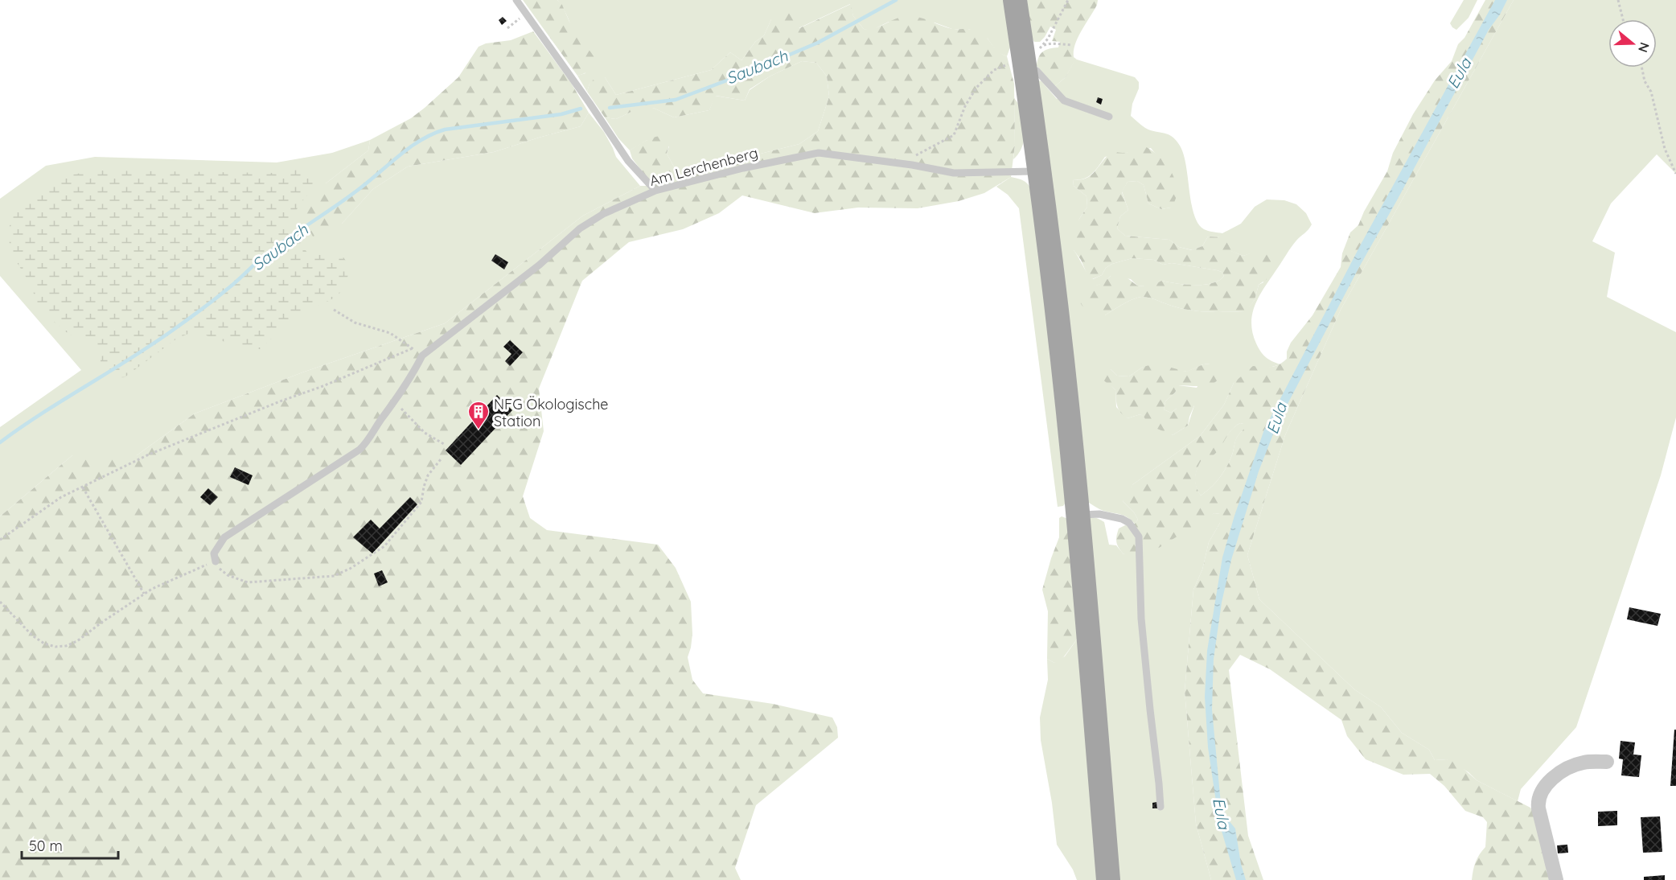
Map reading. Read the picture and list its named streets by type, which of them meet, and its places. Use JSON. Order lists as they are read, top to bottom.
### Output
{
  "streets": {
    "lane": ["Am Lerchenberg"]
  },
  "water": ["Saubach", "Eula"],
  "places": {
    "building": ["NFG Ökologische Station"]
  },
  "scale_bar": "50 m",
  "north": "right"
}
